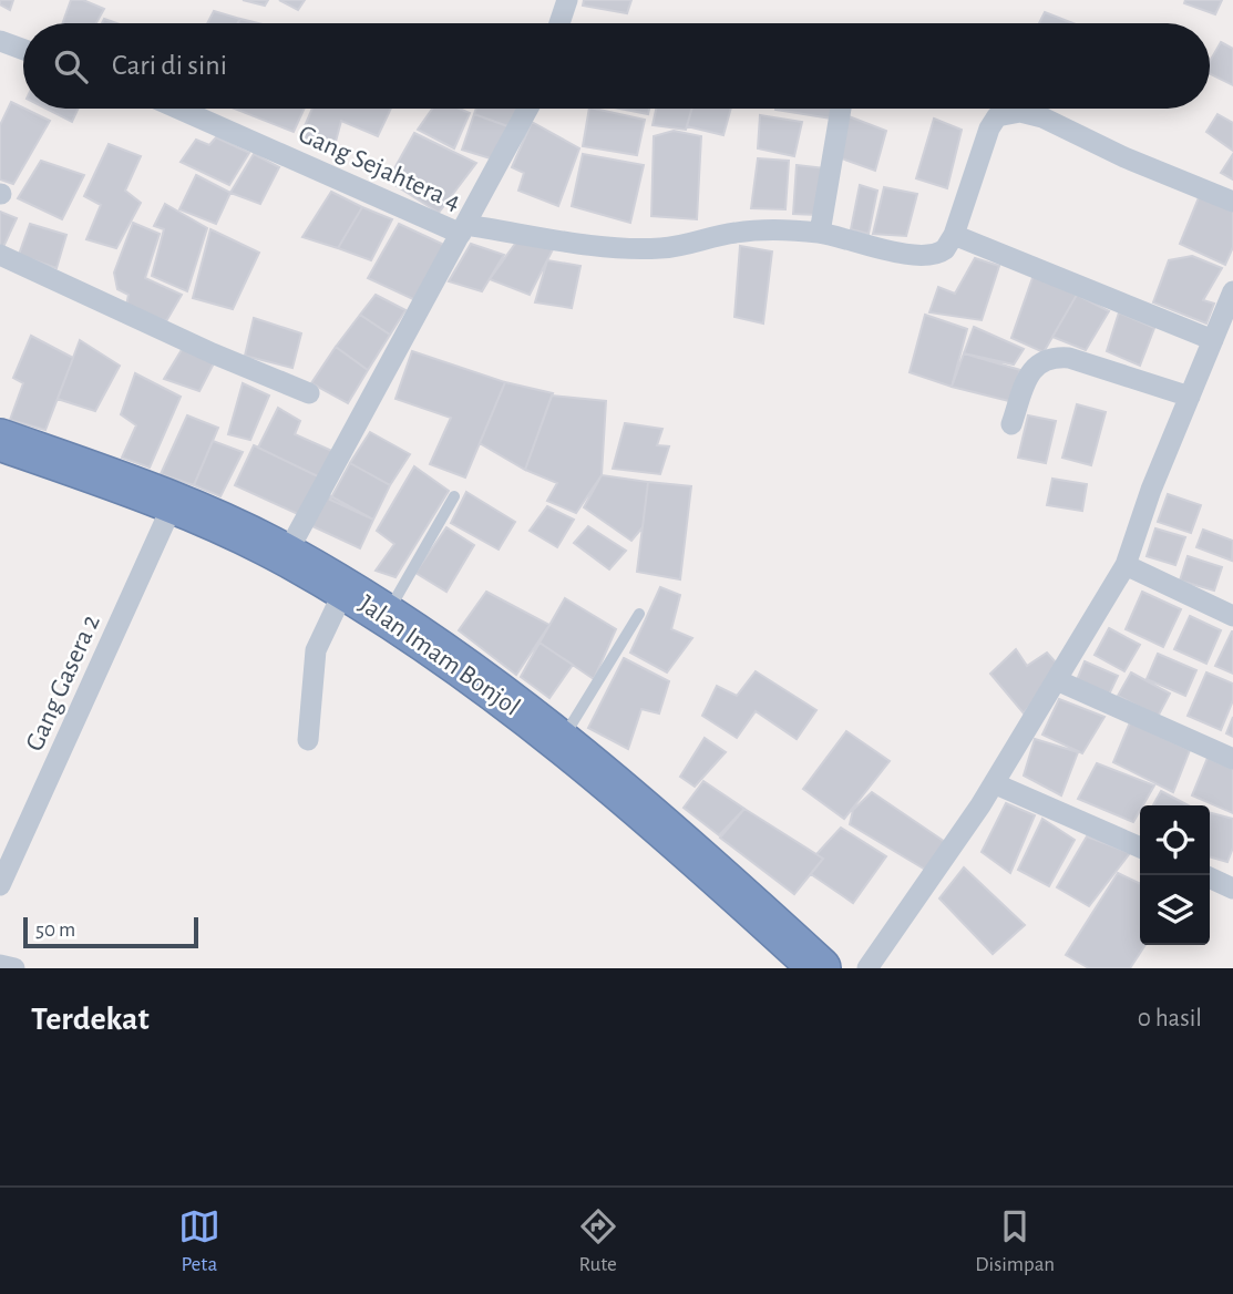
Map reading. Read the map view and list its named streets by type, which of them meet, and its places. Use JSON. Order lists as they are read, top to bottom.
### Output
{
  "streets": {
    "highway": ["Jalan Imam Bonjol"],
    "street": ["Gang Sejahtera 4", "Gang Gasera 2"]
  },
  "crossings": [
    ["Jalan Imam Bonjol", "Gang Gasera 2"]
  ],
  "scale_bar": "50 m",
  "page": {
    "search": "Cari di sini",
    "scale": "50 m",
    "heading": ["Terdekat", "0 hasil"],
    "nav": ["Peta", "Rute", "Disimpan"]
  }
}
